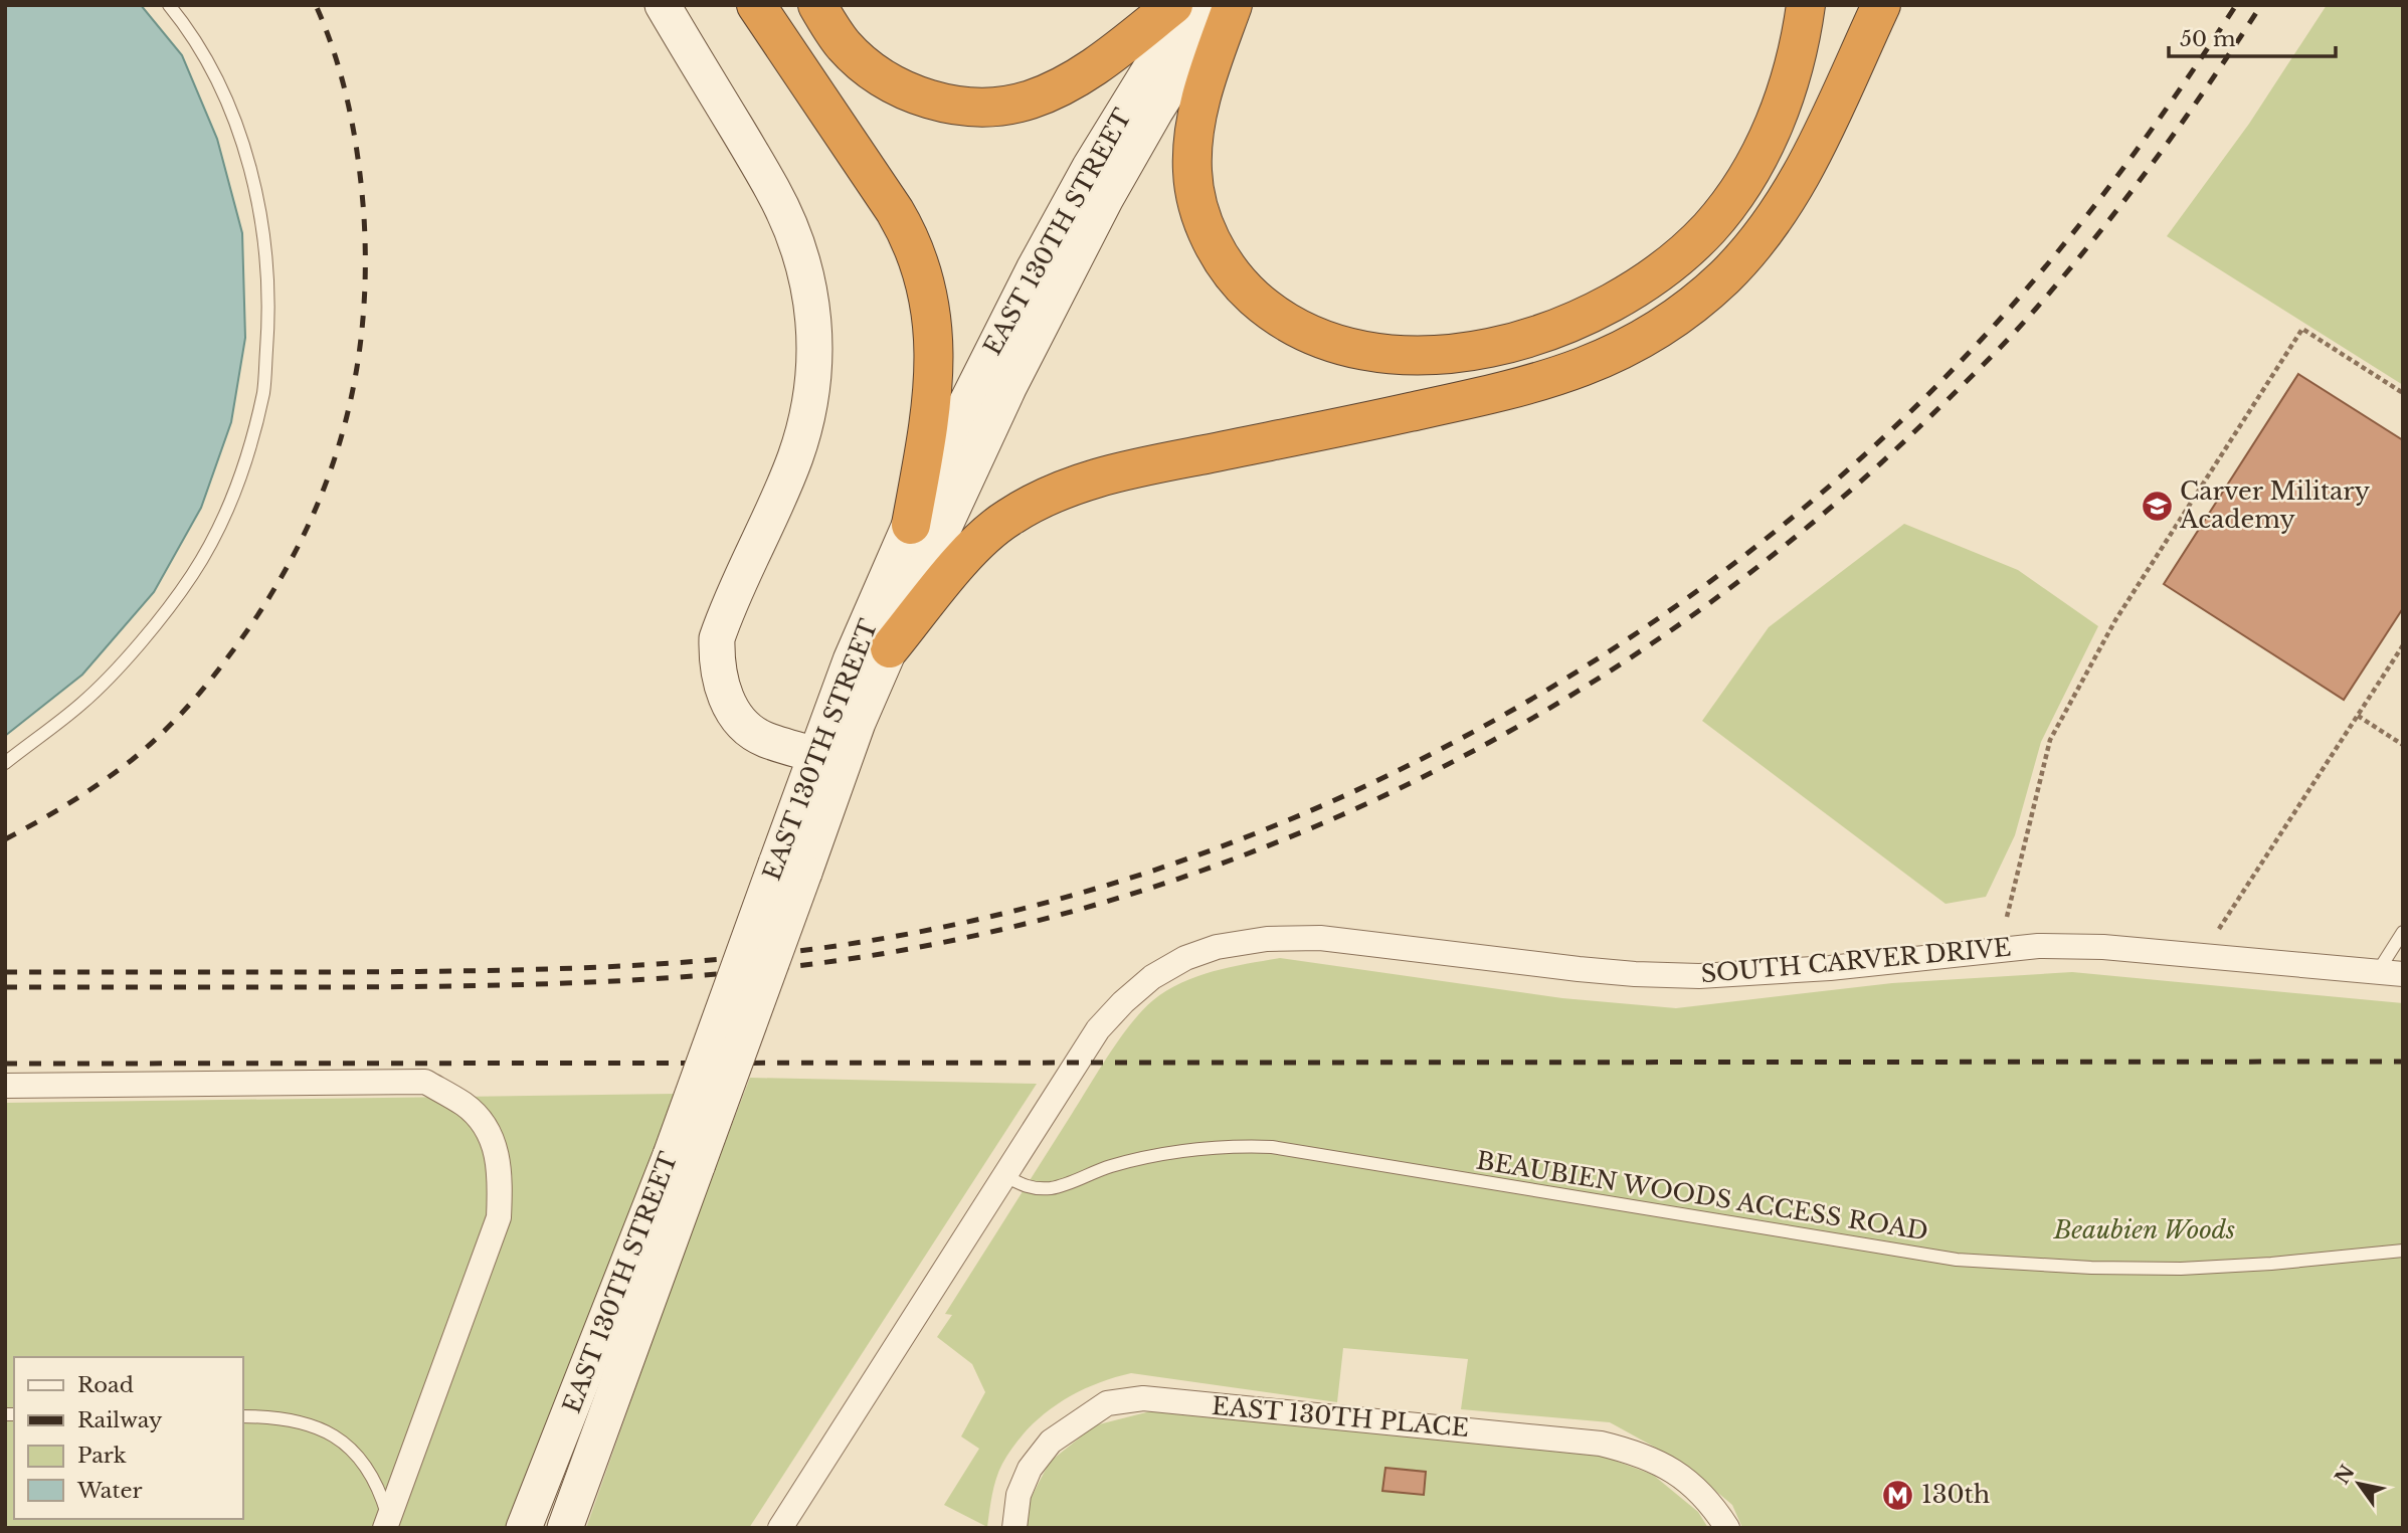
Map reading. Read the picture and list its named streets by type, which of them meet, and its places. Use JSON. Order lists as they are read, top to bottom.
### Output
{
  "streets": {
    "main road": ["EAST 130TH STREET"],
    "street": ["SOUTH CARVER DRIVE", "EAST 130TH PLACE"],
    "lane": ["BEAUBIEN WOODS ACCESS ROAD"]
  },
  "crossings": [
    ["SOUTH CARVER DRIVE", "BEAUBIEN WOODS ACCESS ROAD"]
  ],
  "parks": ["Beaubien Woods"],
  "places": {
    "school or university": ["Carver Military Academy"],
    "metro station": ["130th"]
  },
  "legend": [
    "Road",
    "Railway",
    "Park",
    "Water"
  ],
  "scale_bar": "50 m",
  "north": "top left"
}
